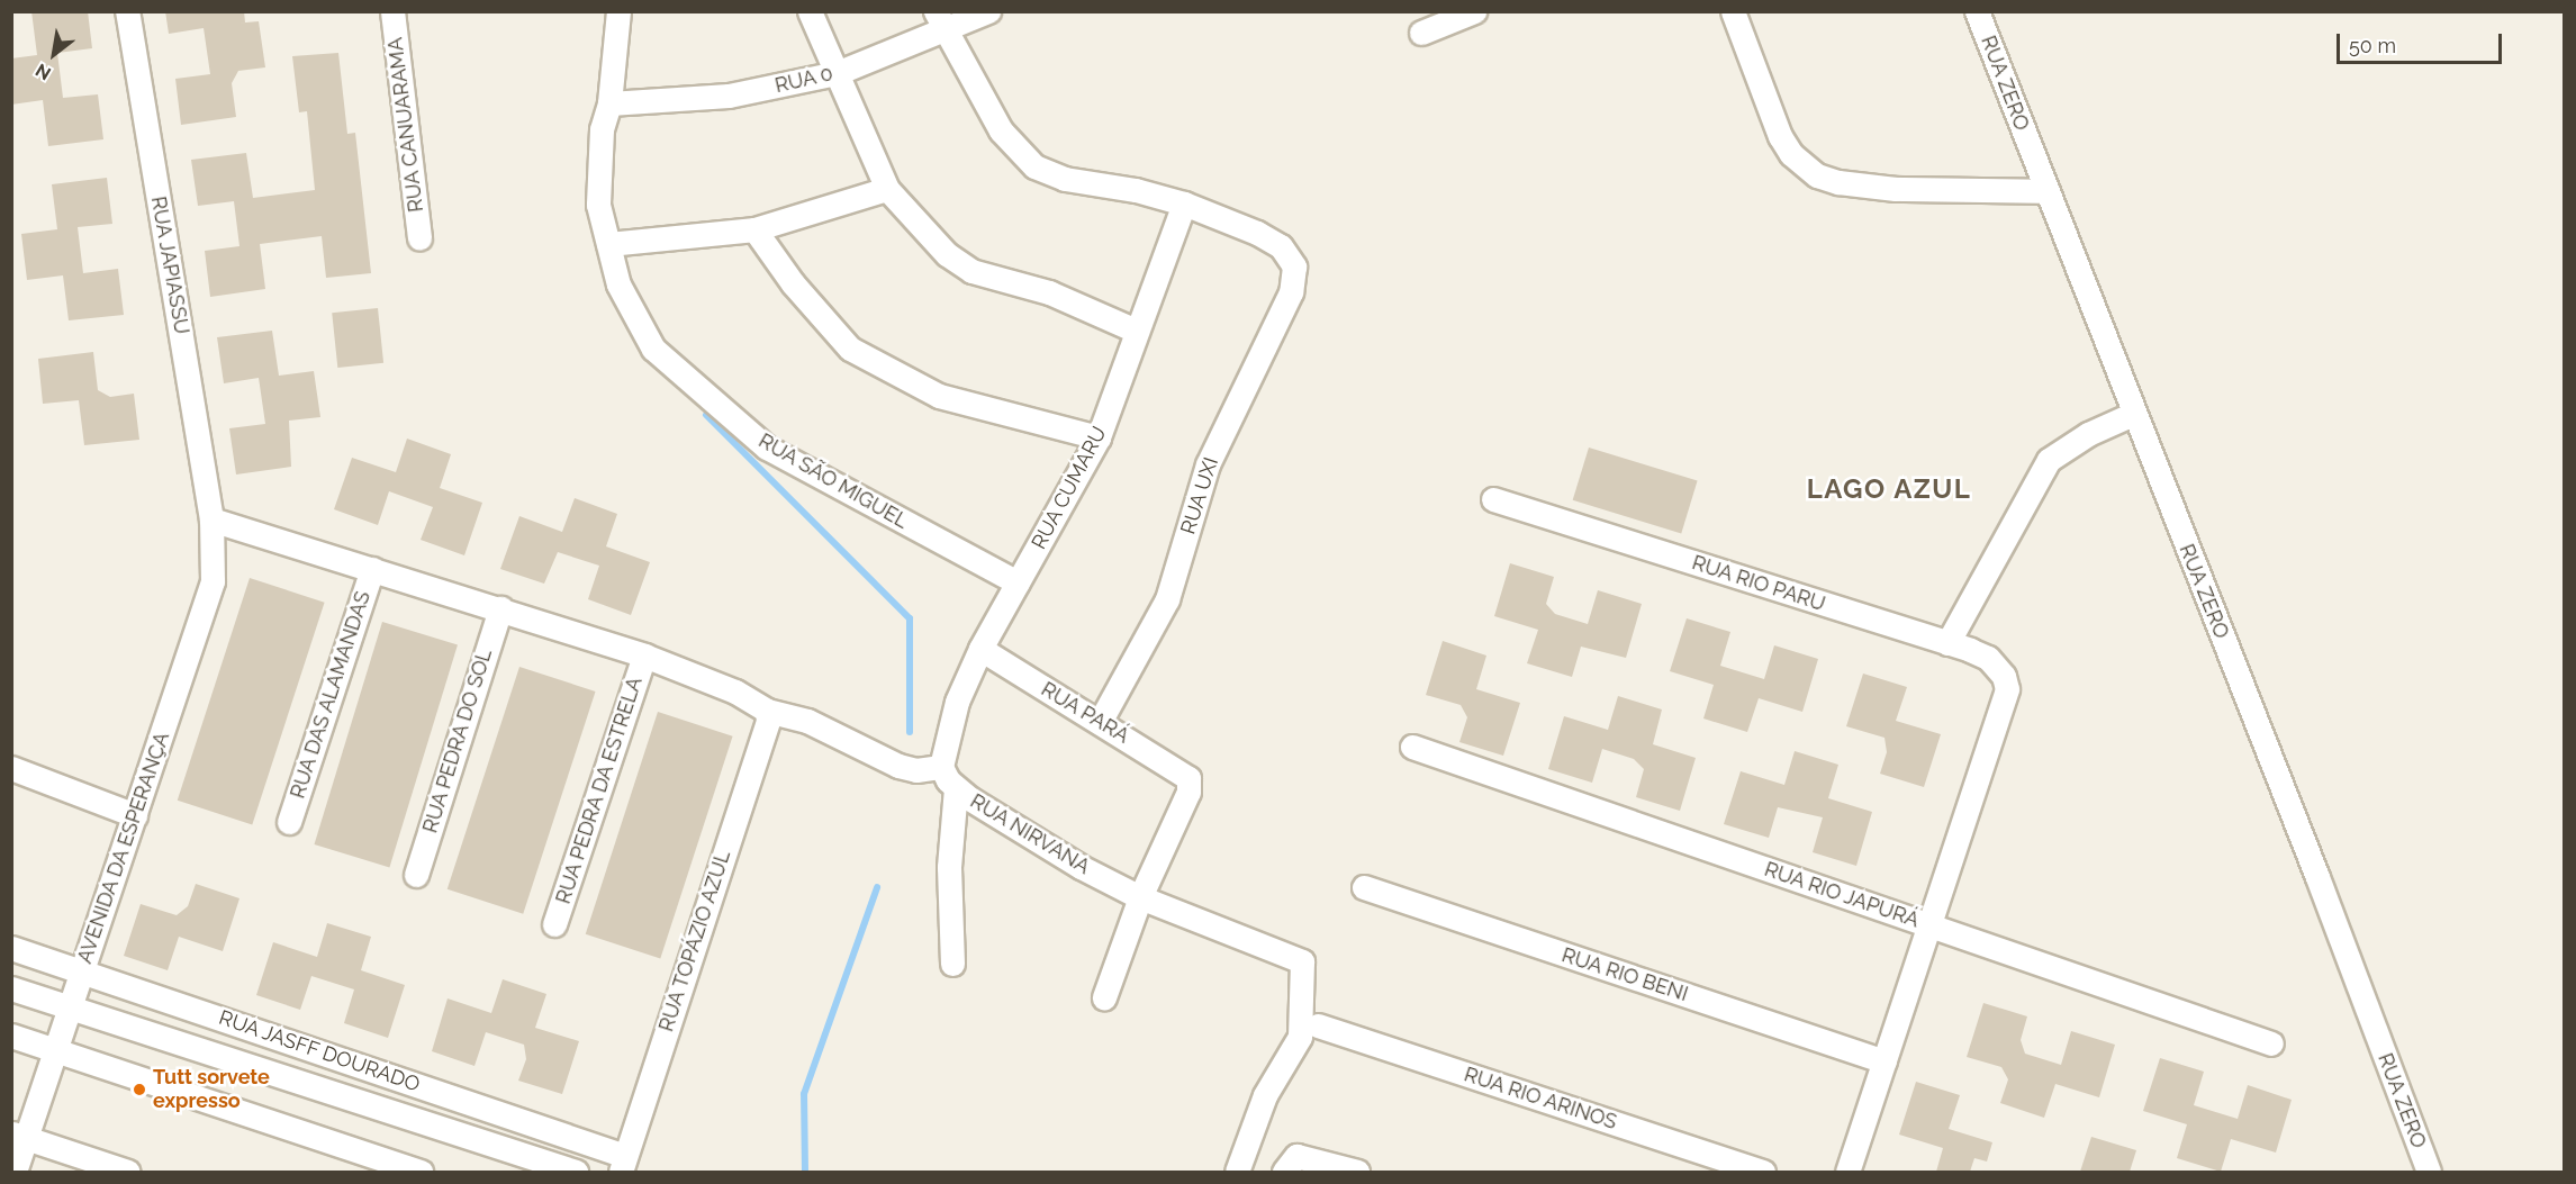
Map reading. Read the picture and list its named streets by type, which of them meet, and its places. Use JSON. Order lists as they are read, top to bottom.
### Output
{
  "streets": {
    "street": [
      "RUA 0",
      "RUA ZERO",
      "RUA CANUARAMA",
      "RUA JAPIASSU",
      "RUA SÃO MIGUEL",
      "RUA CUMARU",
      "RUA UXI",
      "RUA RIO PARU",
      "RUA DAS ALAMANDAS",
      "RUA PARÁ",
      "RUA PEDRA DO SOL",
      "RUA PEDRA DA ESTRELA",
      "RUA NIRVANA",
      "AVENIDA DA ESPERANÇA",
      "RUA RIO JAPURÁ",
      "RUA TOPÁZIO AZUL",
      "RUA RIO BENI",
      "RUA JASFF DOURADO",
      "RUA RIO ARINOS"
    ]
  },
  "crossings": [
    ["RUA 0", "RUA SÃO MIGUEL"],
    ["RUA JAPIASSU", "AVENIDA DA ESPERANÇA"],
    ["RUA SÃO MIGUEL", "RUA CUMARU"],
    ["RUA CUMARU", "RUA UXI"],
    ["RUA CUMARU", "RUA PARÁ"],
    ["RUA CUMARU", "RUA NIRVANA"],
    ["RUA UXI", "RUA PARÁ"],
    ["RUA RIO PARU", "RUA RIO JAPURÁ"],
    ["RUA PARÁ", "RUA NIRVANA"],
    ["AVENIDA DA ESPERANÇA", "RUA JASFF DOURADO"],
    ["RUA TOPÁZIO AZUL", "RUA JASFF DOURADO"]
  ],
  "districts": ["LAGO AZUL"],
  "places": ["Tutt sorvete expresso"],
  "scale_bar": "50 m",
  "north": "bottom left"
}
